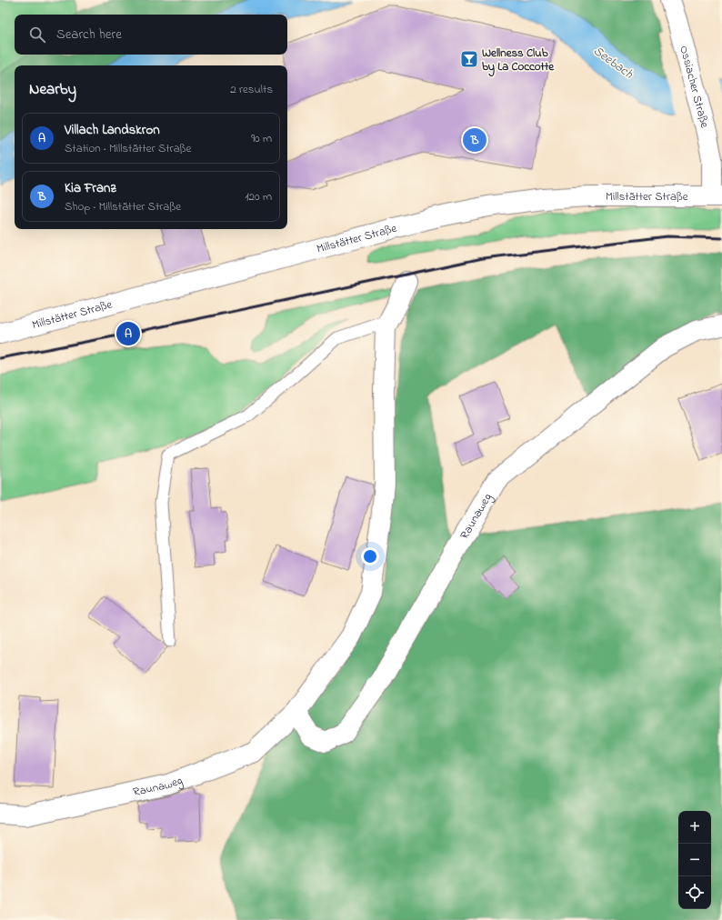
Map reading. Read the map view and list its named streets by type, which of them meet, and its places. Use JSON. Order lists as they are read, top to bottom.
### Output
{
  "streets": {
    "street": ["Ossiacher Straße", "Millstätter Straße", "Raunaweg"]
  },
  "crossings": [
    ["Ossiacher Straße", "Millstätter Straße"]
  ],
  "water": ["Seebach"],
  "places": {
    "bar": ["Wellness Club by La Coccotte"]
  },
  "page": {
    "search": "Search here",
    "heading": ["Nearby", "2 results"],
    "list": [
      {
        "mark": "A",
        "name": "Villach Landskron",
        "note": "Station · Millstätter Straße",
        "value": "90 m"
      },
      {
        "mark": "B",
        "name": "Kia Franz",
        "note": "Shop · Millstätter Straße",
        "value": "120 m"
      }
    ],
    "pins": ["B", "A"],
    "map_buttons": ["+", "−"]
  }
}
